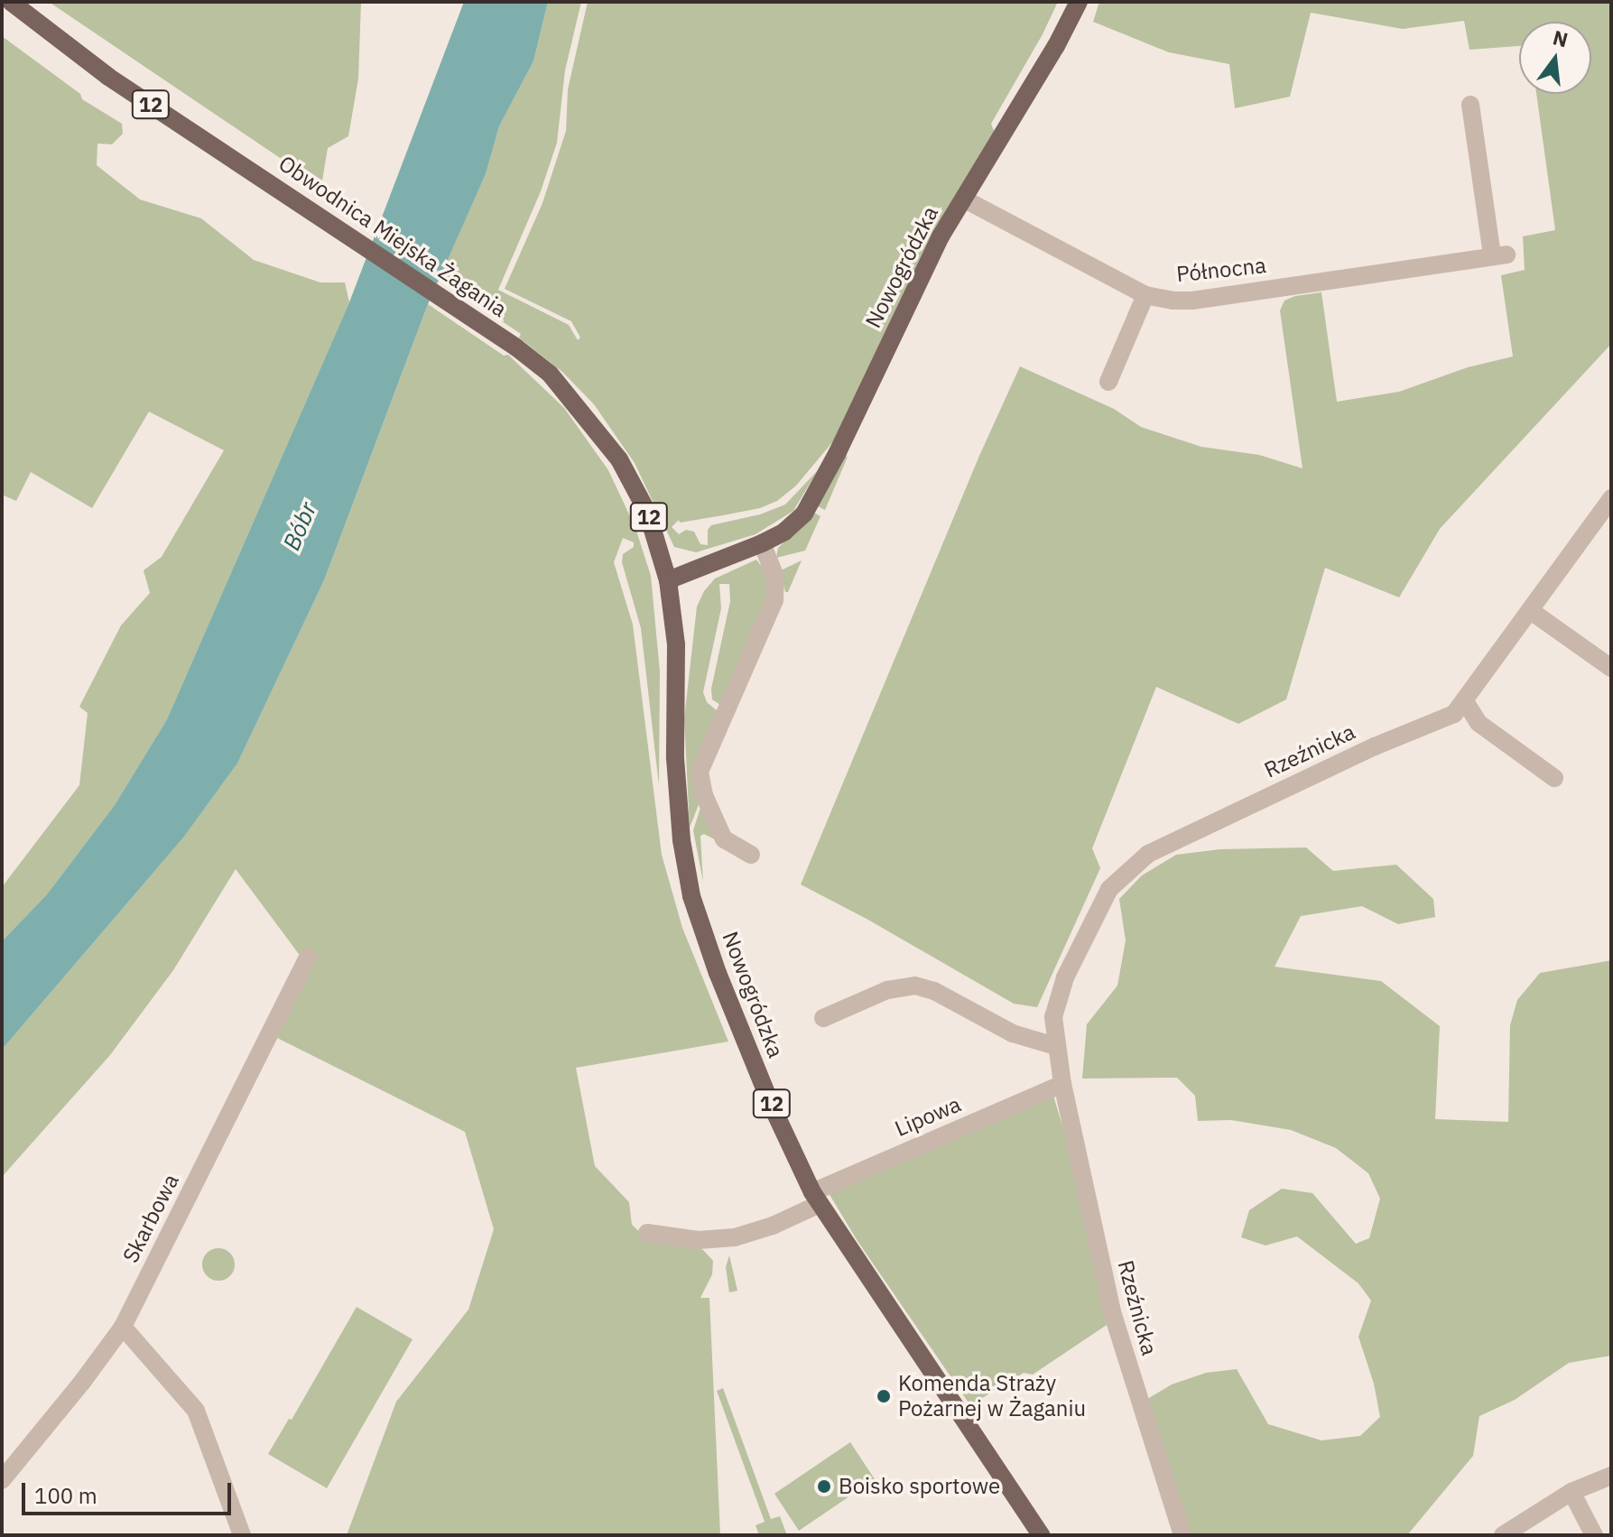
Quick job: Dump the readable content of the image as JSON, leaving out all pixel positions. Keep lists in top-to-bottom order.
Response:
{
  "streets": {
    "main road": ["12", "Obwodnica Miejska Żagania", "Nowogródzka"],
    "street": [
      "Północna",
      "Rzeźnicka",
      "Lipowa",
      "Skarbowa"
    ]
  },
  "crossings": [
    ["Obwodnica Miejska Żagania", "Nowogródzka"],
    ["Nowogródzka", "Północna"],
    ["Nowogródzka", "Lipowa"],
    ["Rzeźnicka", "Lipowa"]
  ],
  "water": ["Bóbr"],
  "places": ["Komenda Straży Pożarnej w Żaganiu", "Boisko sportowe"],
  "scale_bar": "100 m",
  "north": "top"
}
